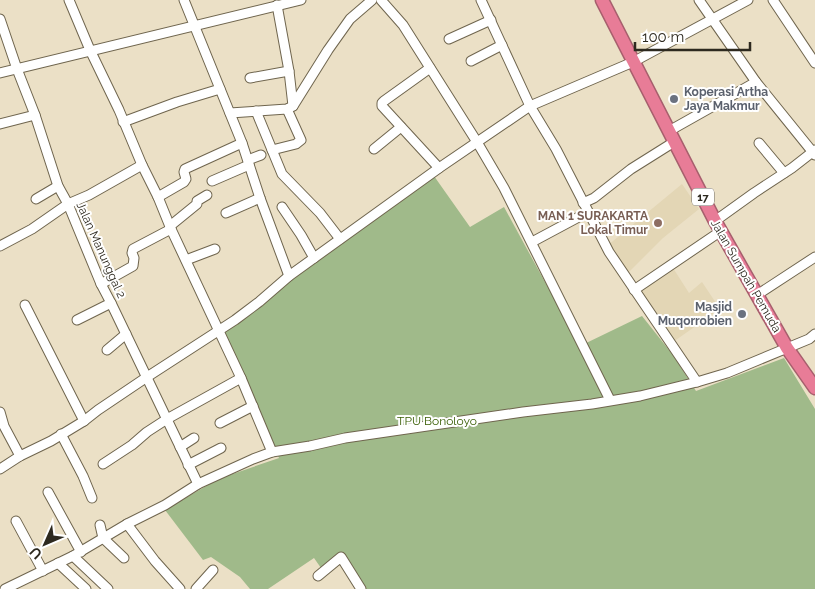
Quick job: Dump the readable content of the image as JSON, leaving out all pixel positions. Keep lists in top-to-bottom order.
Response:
{
  "streets": {
    "highway": ["17", "Jalan Sumpah Pemuda"],
    "street": ["Jalan Manunggal 2"]
  },
  "parks": ["TPU Bonoloyo"],
  "places": ["Koperasi Artha Jaya Makmur", "MAN 1 SURAKARTA Lokal Timur", "Masjid Muqorrobien"],
  "scale_bar": "100 m",
  "north": "bottom left"
}
